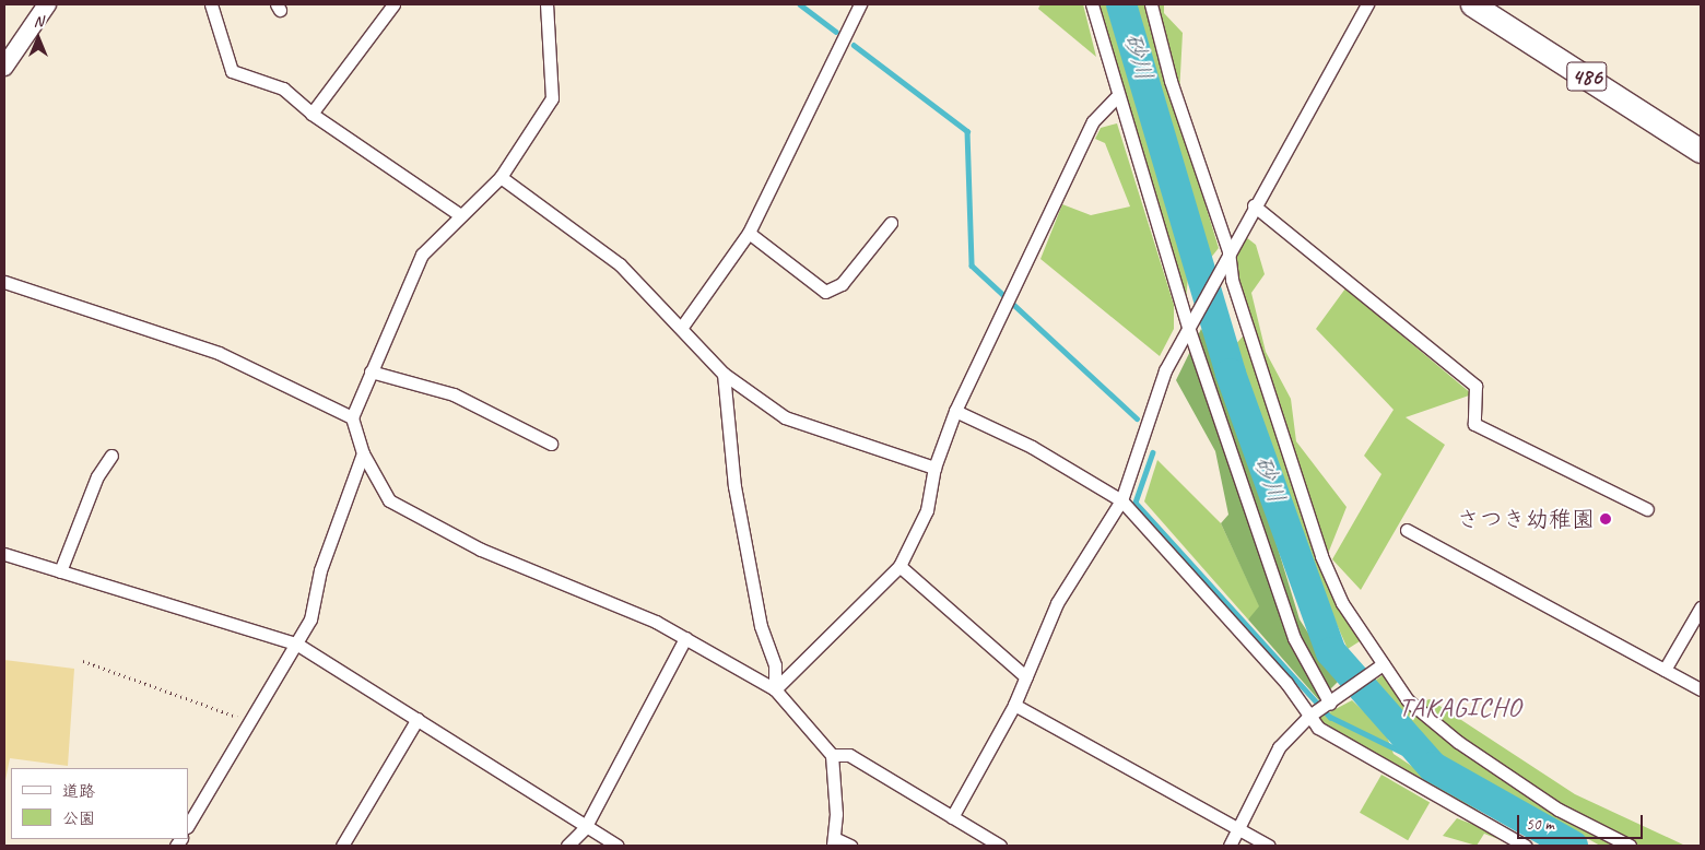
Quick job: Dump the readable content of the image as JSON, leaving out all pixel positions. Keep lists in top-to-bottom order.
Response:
{
  "streets": {
    "highway": ["486"]
  },
  "districts": ["TAKAGICHO"],
  "water": ["砂川"],
  "places": ["さつき幼稚園"],
  "legend": ["道路", "公園"],
  "scale_bar": "50 m",
  "north": "top"
}
